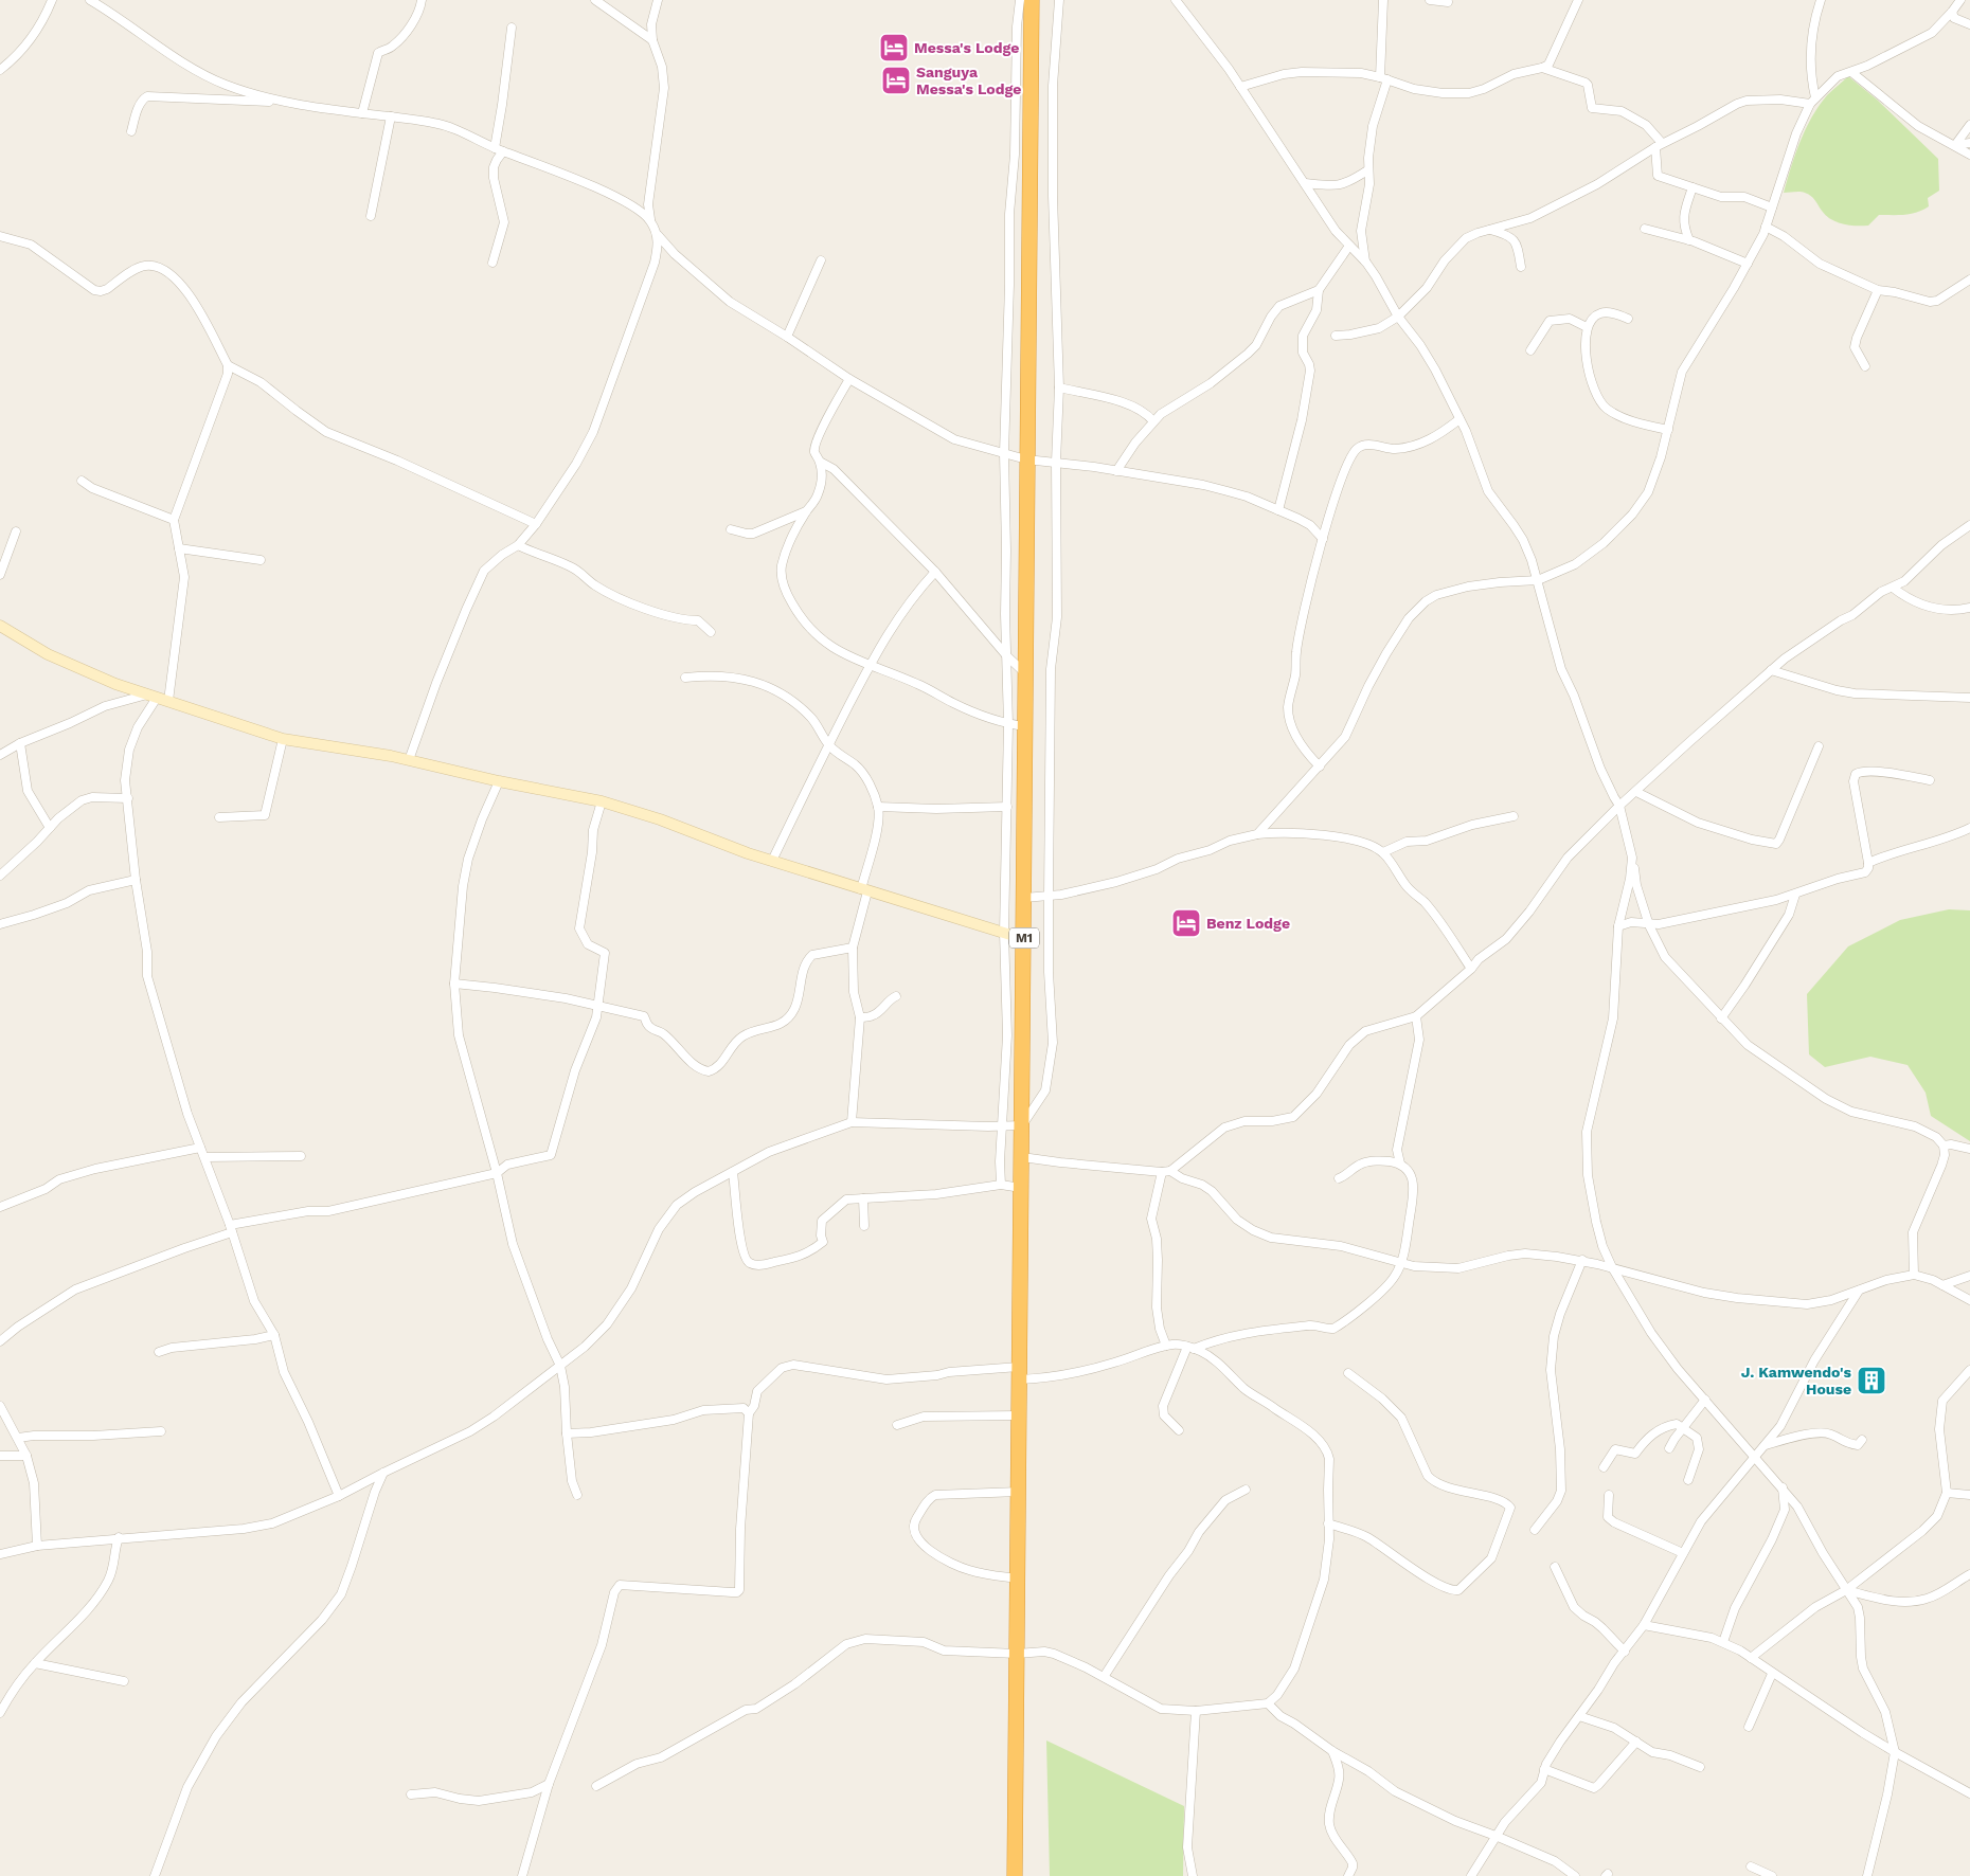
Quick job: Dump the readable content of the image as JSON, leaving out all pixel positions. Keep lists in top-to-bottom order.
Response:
{
  "streets": {
    "highway": ["M1"]
  },
  "places": {
    "hotel": ["Messa's Lodge", "Sanguya Messa's Lodge", "Benz Lodge"],
    "building": ["J. Kamwendo's House"]
  }
}
